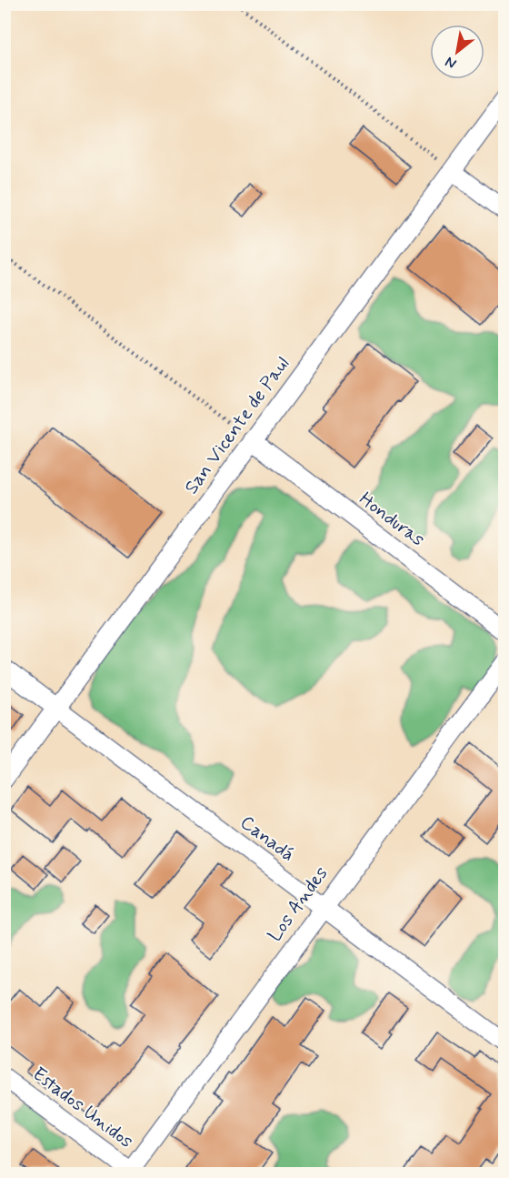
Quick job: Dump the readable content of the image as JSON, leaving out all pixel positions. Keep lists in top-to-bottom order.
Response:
{
  "streets": {
    "street": [
      "San Vicente de Paul",
      "Honduras",
      "Canadá",
      "Los Andes",
      "Estados Unidos"
    ]
  },
  "crossings": [
    ["San Vicente de Paul", "Honduras"],
    ["San Vicente de Paul", "Canadá"],
    ["Canadá", "Los Andes"],
    ["Los Andes", "Estados Unidos"]
  ],
  "north": "bottom left"
}
